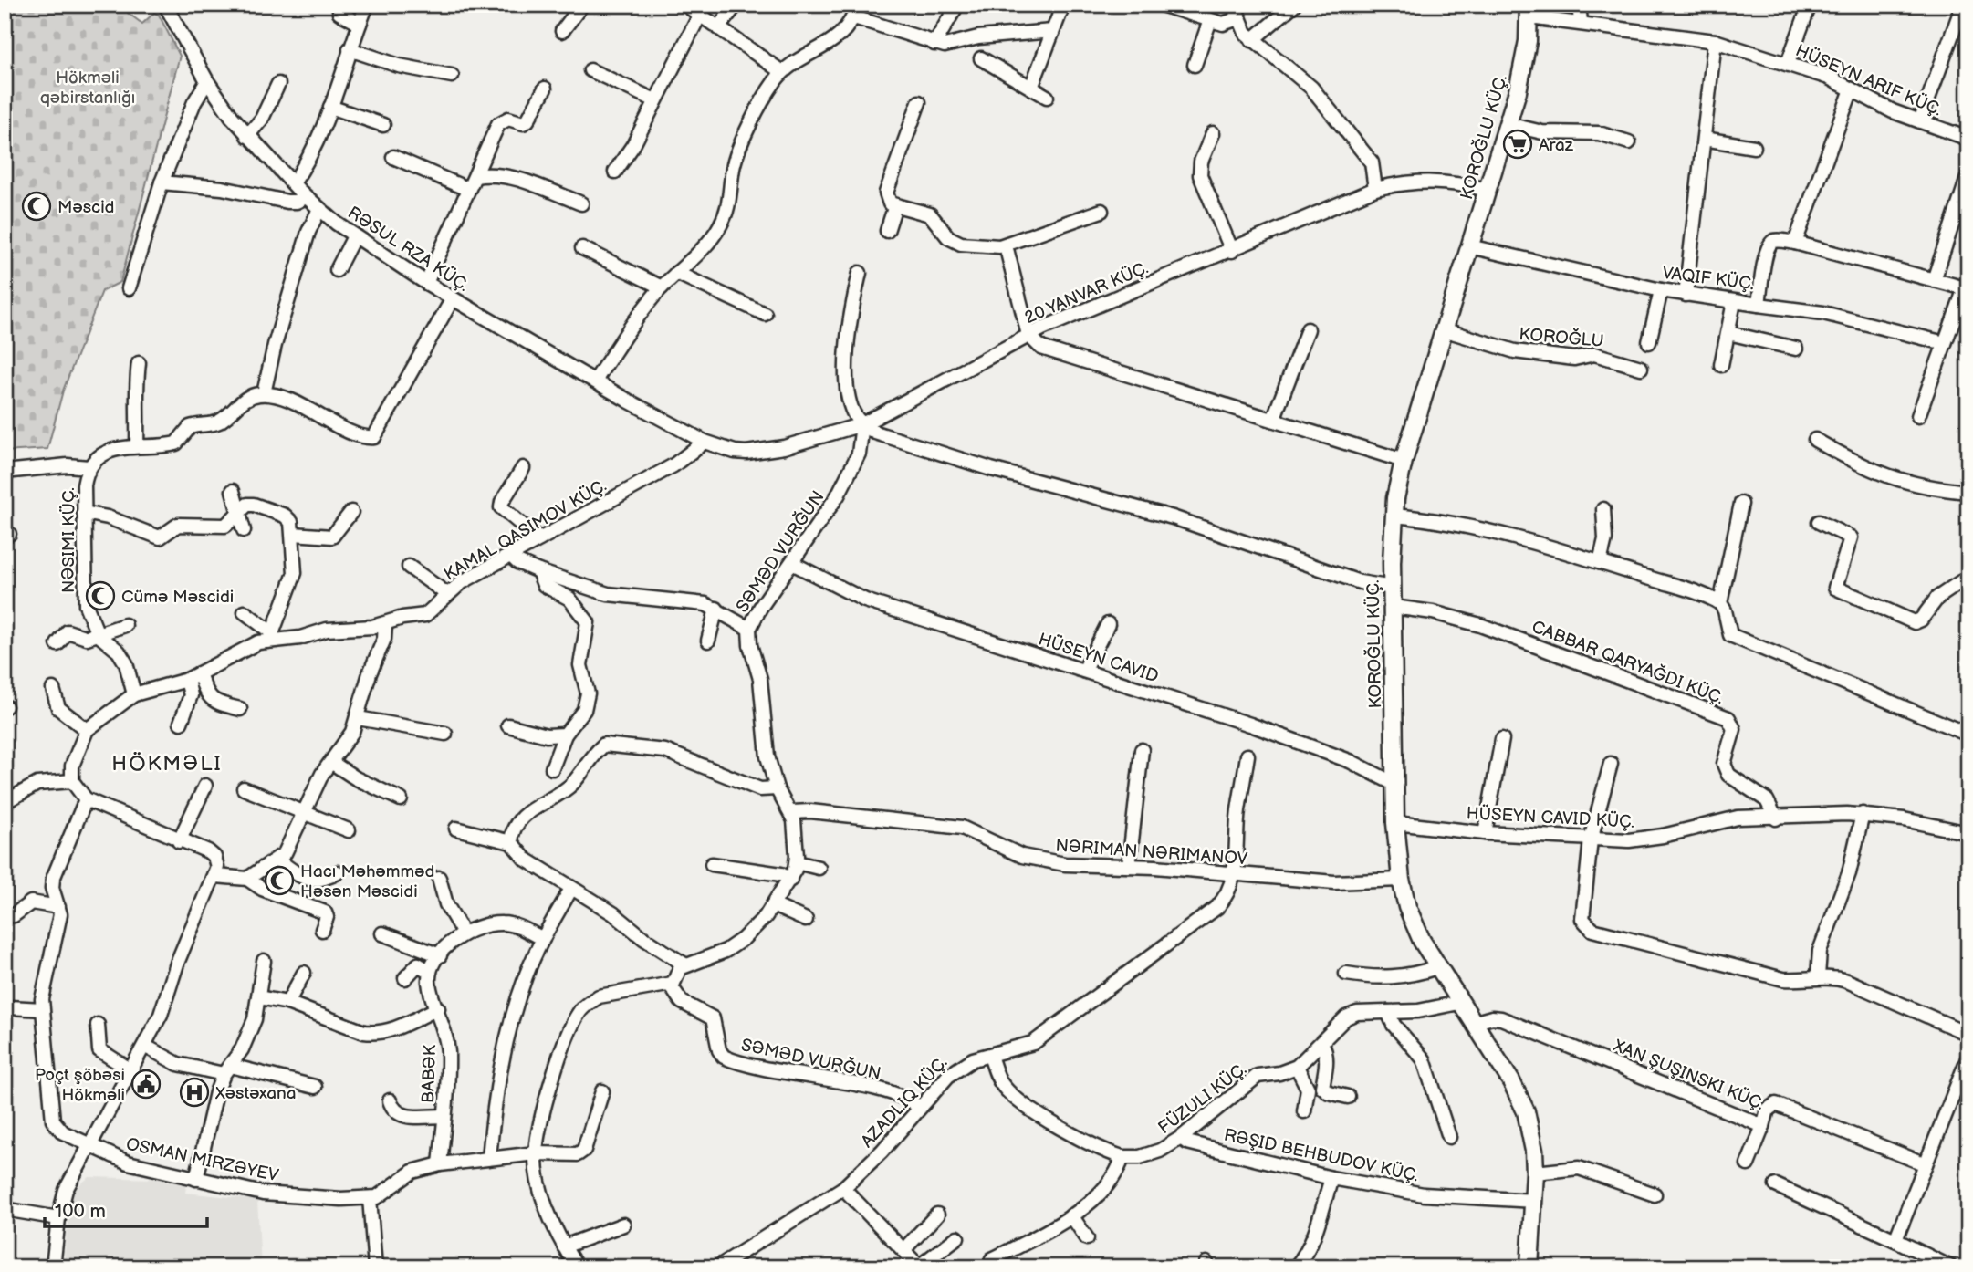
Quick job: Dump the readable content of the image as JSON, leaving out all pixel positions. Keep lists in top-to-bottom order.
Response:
{
  "streets": {
    "street": [
      "HÜSEYN ARIF KÜÇ.",
      "KOROĞLU KÜÇ.",
      "RƏSUL RZA KÜÇ.",
      "VAQIF KÜÇ.",
      "20 YANVAR KÜÇ.",
      "KOROĞLU",
      "NƏSIMI KÜÇ.",
      "SƏMƏD VURĞUN",
      "HÜSEYN CAVID",
      "HÜSEYN CAVID KÜÇ.",
      "NƏRIMAN NƏRIMANOV",
      "BABƏK",
      "XAN ŞUŞINSKI KÜÇ.",
      "FÜZULI KÜÇ.",
      "RƏŞID BEHBUDOV KÜÇ.",
      "OSMAN MIRZƏYEV"
    ]
  },
  "crossings": [
    ["HÜSEYN ARIF KÜÇ.", "KOROĞLU KÜÇ."],
    ["KOROĞLU KÜÇ.", "VAQIF KÜÇ."],
    ["KOROĞLU KÜÇ.", "20 YANVAR KÜÇ."],
    ["KOROĞLU KÜÇ.", "KOROĞLU"],
    ["KOROĞLU KÜÇ.", "HÜSEYN CAVID"],
    ["KOROĞLU KÜÇ.", "HÜSEYN CAVID KÜÇ."],
    ["KOROĞLU KÜÇ.", "NƏRIMAN NƏRIMANOV"],
    ["KOROĞLU KÜÇ.", "XAN ŞUŞINSKI KÜÇ."],
    ["KOROĞLU KÜÇ.", "FÜZULI KÜÇ."],
    ["KOROĞLU KÜÇ.", "RƏŞID BEHBUDOV KÜÇ."],
    ["RƏSUL RZA KÜÇ.", "20 YANVAR KÜÇ."],
    ["20 YANVAR KÜÇ.", "SƏMƏD VURĞUN"],
    ["SƏMƏD VURĞUN", "HÜSEYN CAVID"],
    ["SƏMƏD VURĞUN", "NƏRIMAN NƏRIMANOV"],
    ["BABƏK", "OSMAN MIRZƏYEV"],
    ["FÜZULI KÜÇ.", "RƏŞID BEHBUDOV KÜÇ."]
  ],
  "districts": ["HÖKMƏLI"],
  "parks": ["Hökməli qəbirstanlığı"],
  "places": {
    "supermarket": ["Araz"],
    "mosque": ["Məscid", "Cümə Məscidi", "Hacı Məhəmməd Həsən Məscidi"],
    "public building": ["Poçt şöbəsi Hökməli"],
    "hospital": ["Xəstəxana"]
  },
  "scale_bar": "100 m"
}
